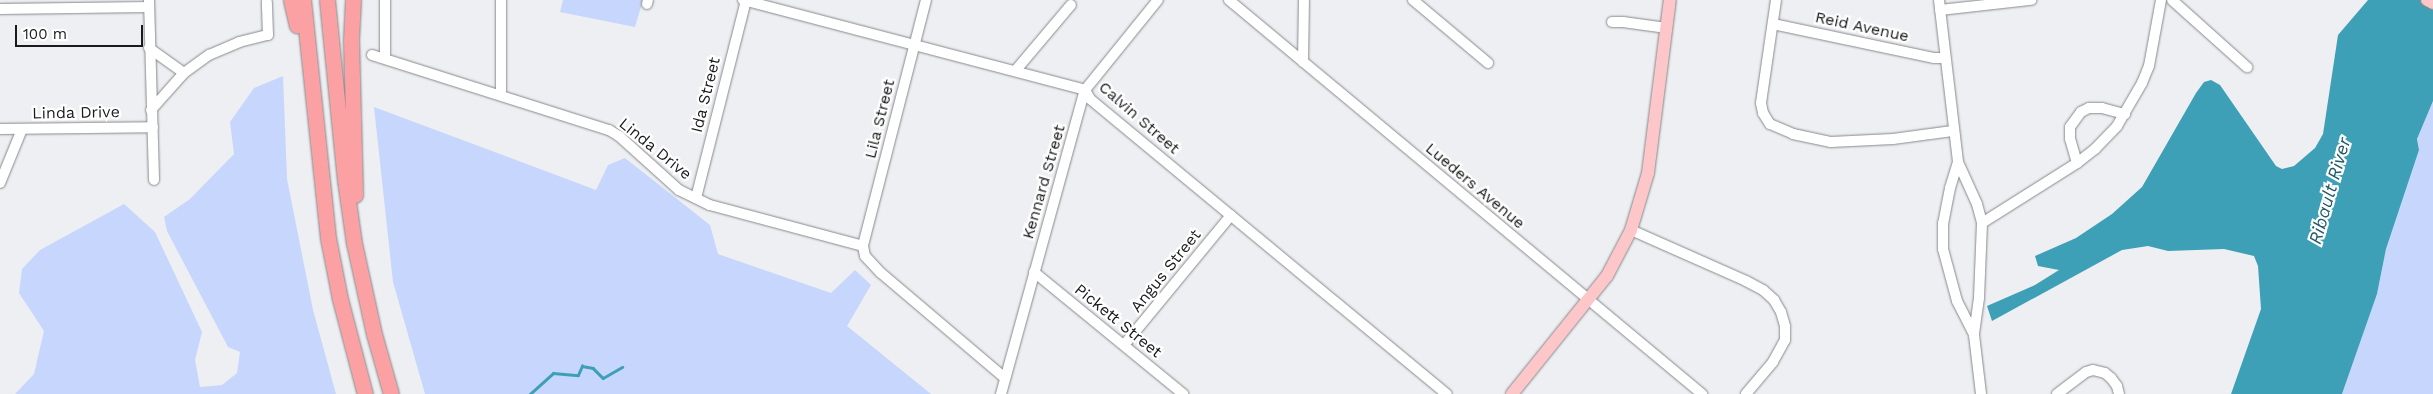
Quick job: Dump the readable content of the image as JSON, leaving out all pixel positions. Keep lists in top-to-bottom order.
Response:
{
  "streets": {
    "street": [
      "Reid Avenue",
      "Ida Street",
      "Linda Drive",
      "Calvin Street",
      "Lila Street",
      "Kennard Street",
      "Lueders Avenue",
      "Angus Street",
      "Pickett Street"
    ]
  },
  "crossings": [
    ["Ida Street", "Linda Drive"],
    ["Ida Street", "Calvin Street"],
    ["Linda Drive", "Lila Street"],
    ["Calvin Street", "Lila Street"],
    ["Calvin Street", "Kennard Street"],
    ["Calvin Street", "Angus Street"],
    ["Kennard Street", "Pickett Street"],
    ["Angus Street", "Pickett Street"]
  ],
  "water": ["Ribault River"],
  "scale_bar": "100 m"
}
